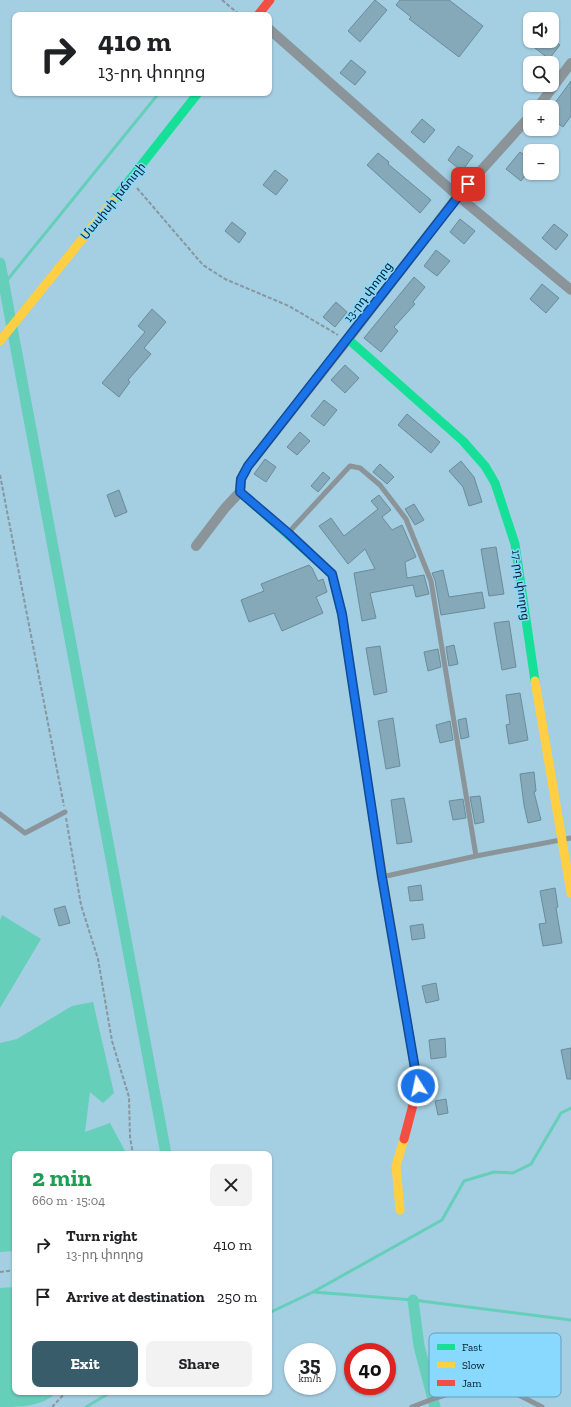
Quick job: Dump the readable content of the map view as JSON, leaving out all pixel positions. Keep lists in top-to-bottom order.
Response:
{
  "streets": {
    "street": ["Մասիսի խճուղի", "13-րդ փողոց", "17-րդ փողոց"]
  },
  "crossings": [
    ["13-րդ փողոց", "17-րդ փողոց"]
  ],
  "legend": ["Fast", "Slow", "Jam"],
  "page": {
    "map_buttons": ["+", "−"],
    "turn": ["410 m", "13-րդ փողոց"],
    "heading": ["2 min", "660 m · 15:04"],
    "list": [
      {
        "name": "Turn right",
        "note": "13-րդ փողոց",
        "value": "410 m"
      },
      {
        "name": "Arrive at destination",
        "value": "250 m"
      }
    ],
    "buttons": ["Exit", "Share"],
    "speed": "35 km/h",
    "limit": "40"
  }
}
